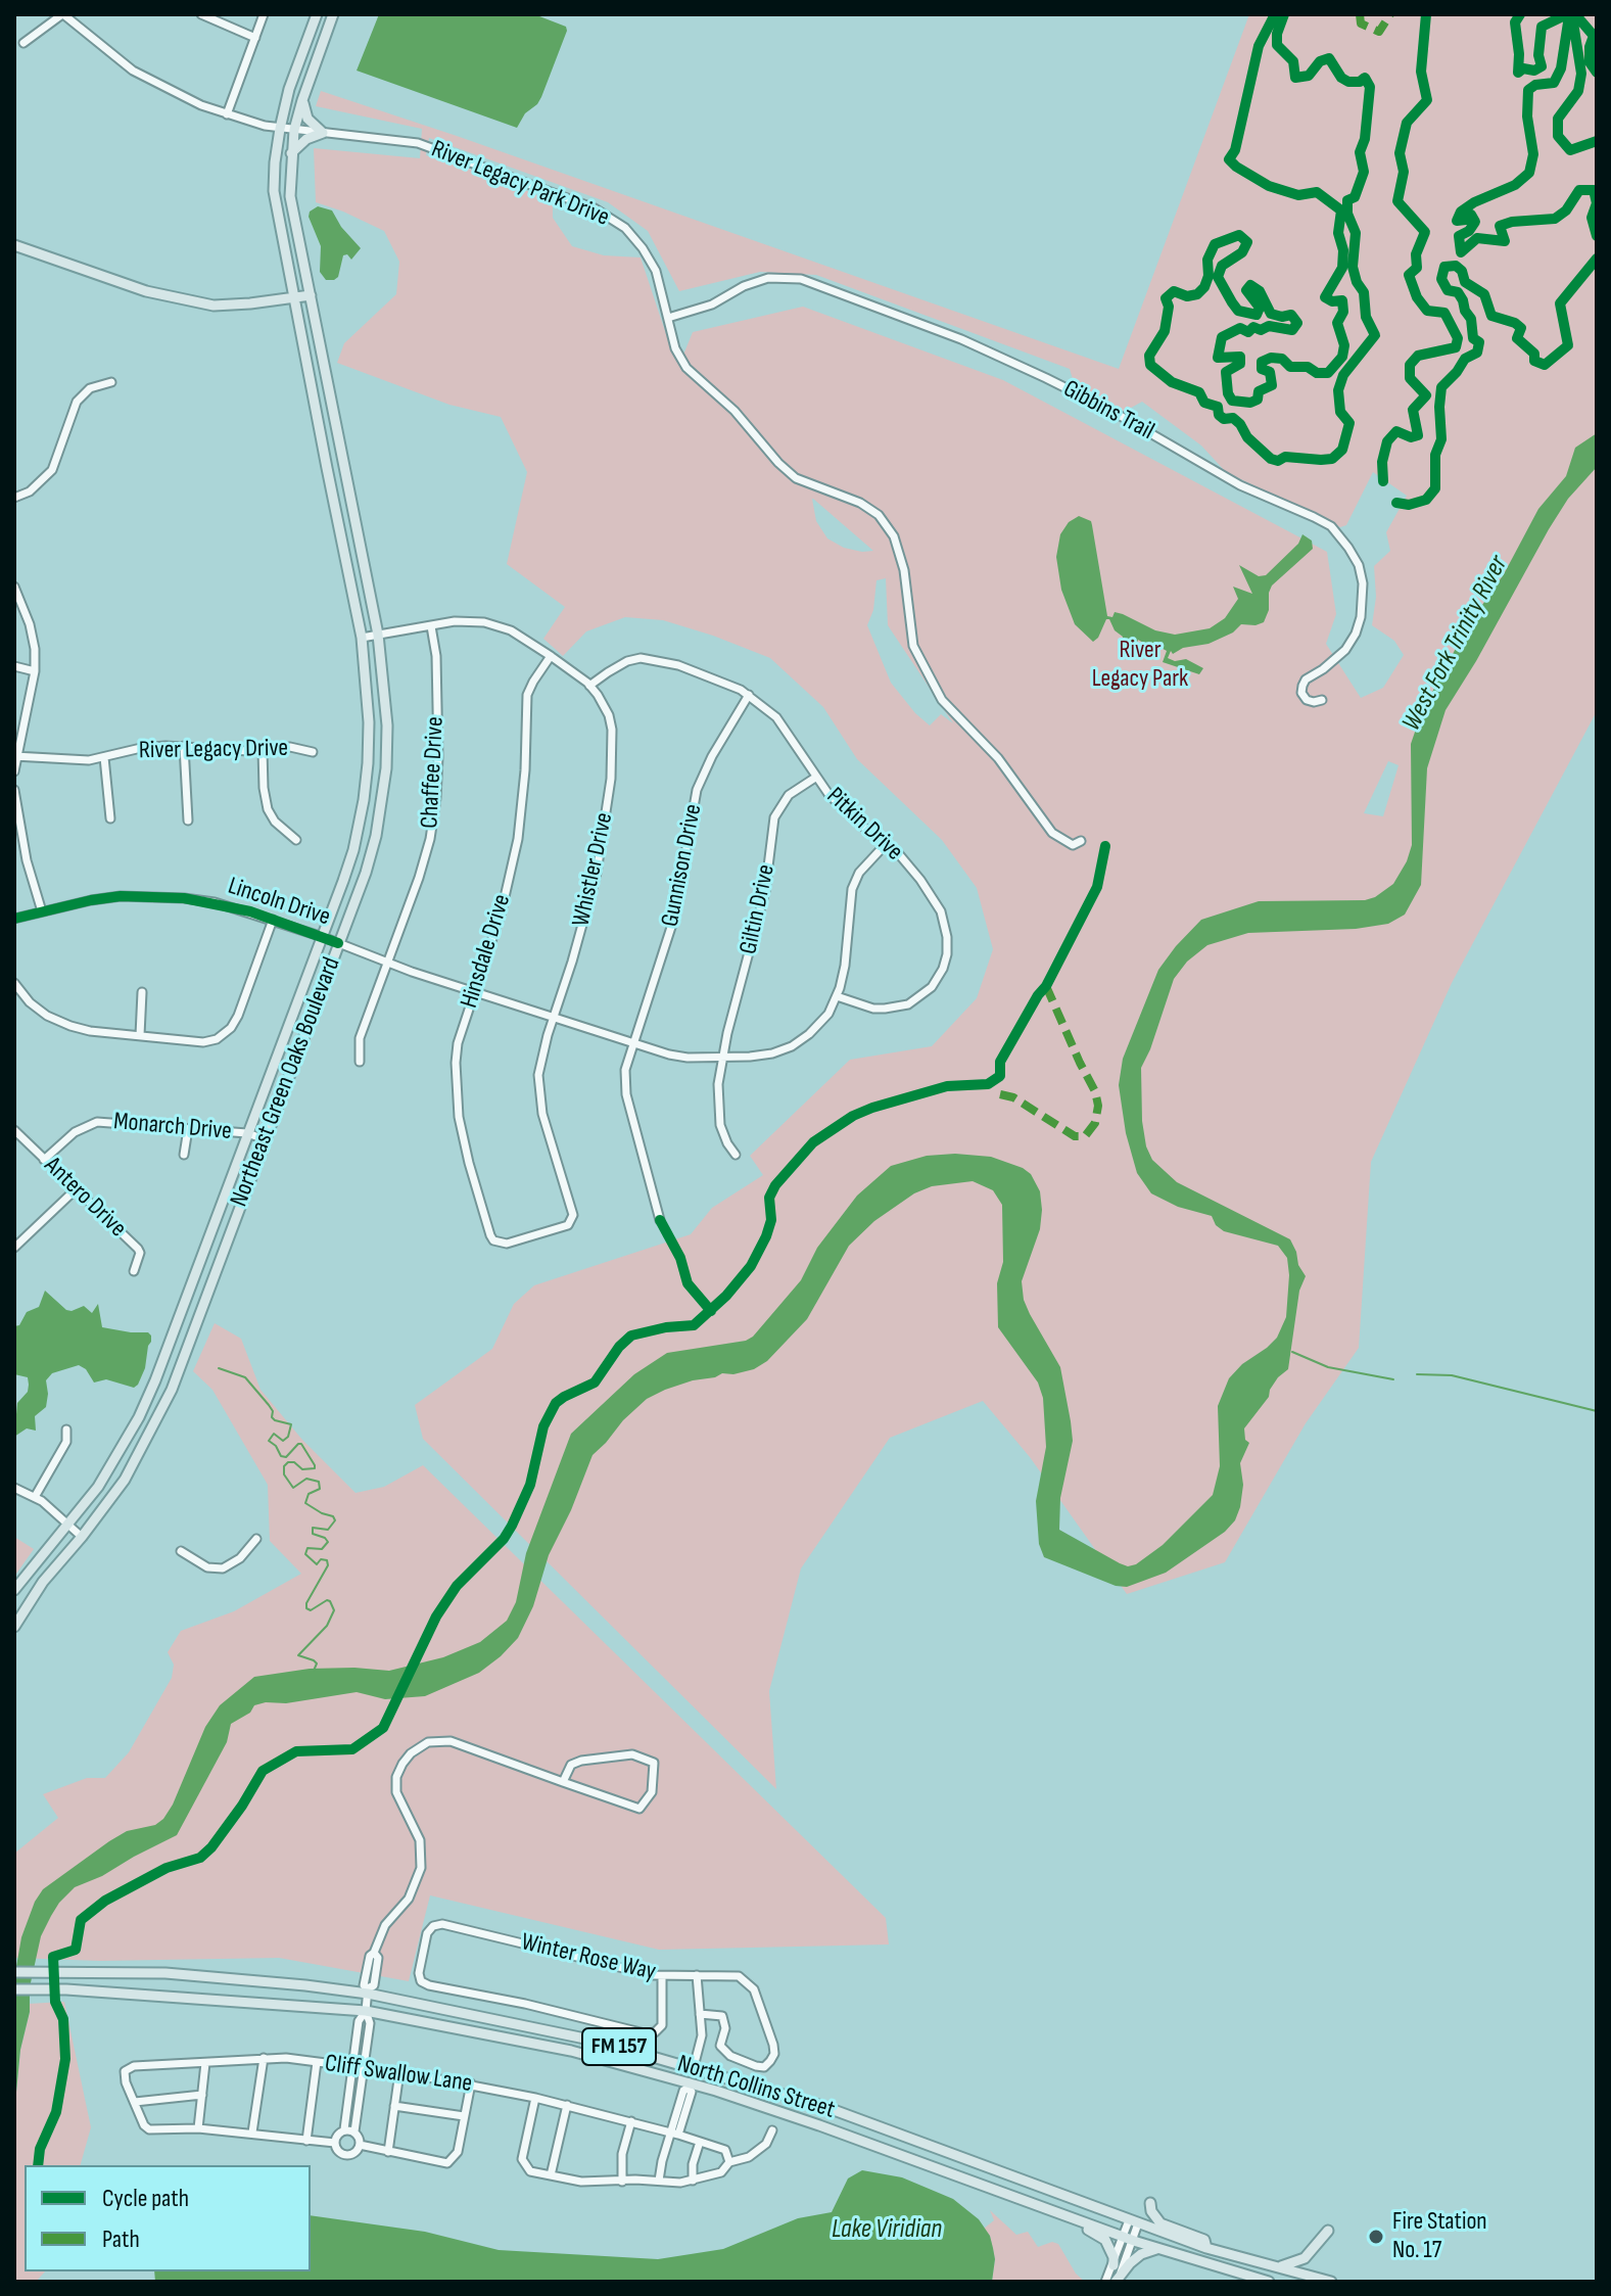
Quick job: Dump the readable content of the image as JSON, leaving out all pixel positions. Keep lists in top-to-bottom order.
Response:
{
  "streets": {
    "main road": ["Northeast Green Oaks Boulevard", "FM 157", "North Collins Street"],
    "street": [
      "River Legacy Park Drive",
      "Gibbins Trail",
      "River Legacy Drive",
      "Chaffee Drive",
      "Pitkin Drive",
      "Gunnison Drive",
      "Whistler Drive",
      "Lincoln Drive",
      "Giltin Drive",
      "Hinsdale Drive",
      "Monarch Drive",
      "Antero Drive",
      "Winter Rose Way",
      "Cliff Swallow Lane"
    ]
  },
  "crossings": [
    ["River Legacy Park Drive", "Gibbins Trail"],
    ["River Legacy Park Drive", "Northeast Green Oaks Boulevard"],
    ["Chaffee Drive", "Whistler Drive"],
    ["Chaffee Drive", "Lincoln Drive"],
    ["Pitkin Drive", "Gunnison Drive"],
    ["Pitkin Drive", "Whistler Drive"],
    ["Pitkin Drive", "Lincoln Drive"],
    ["Pitkin Drive", "Giltin Drive"],
    ["Gunnison Drive", "Lincoln Drive"],
    ["Whistler Drive", "Lincoln Drive"],
    ["Whistler Drive", "Hinsdale Drive"],
    ["Whistler Drive", "Northeast Green Oaks Boulevard"],
    ["Lincoln Drive", "Giltin Drive"],
    ["Lincoln Drive", "Hinsdale Drive"],
    ["Lincoln Drive", "Northeast Green Oaks Boulevard"],
    ["Northeast Green Oaks Boulevard", "Monarch Drive"],
    ["Monarch Drive", "Antero Drive"]
  ],
  "water": ["West Fork Trinity River", "Lake Viridian"],
  "parks": ["River Legacy Park"],
  "places": ["Fire Station No. 17"],
  "legend": ["Cycle path", "Path"]
}
